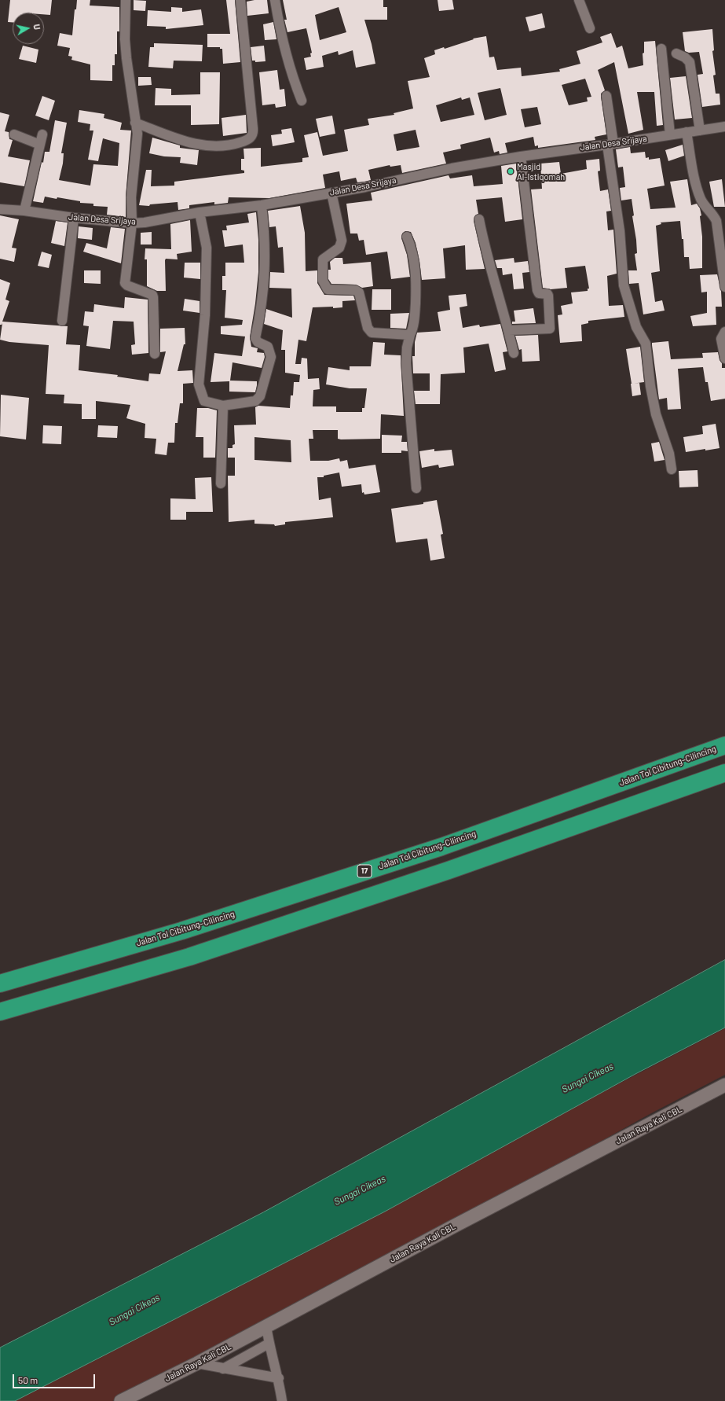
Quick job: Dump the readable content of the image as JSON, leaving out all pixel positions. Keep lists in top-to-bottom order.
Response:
{
  "streets": {
    "highway": ["Jalan Tol Cibitung–Cilincing", "17"],
    "street": ["Jalan Desa Srijaya", "Jalan Raya Kali CBL"]
  },
  "water": ["Sungai Cikeas"],
  "places": ["Masjid Al-Istiqomah"],
  "scale_bar": "50 m",
  "north": "right"
}
